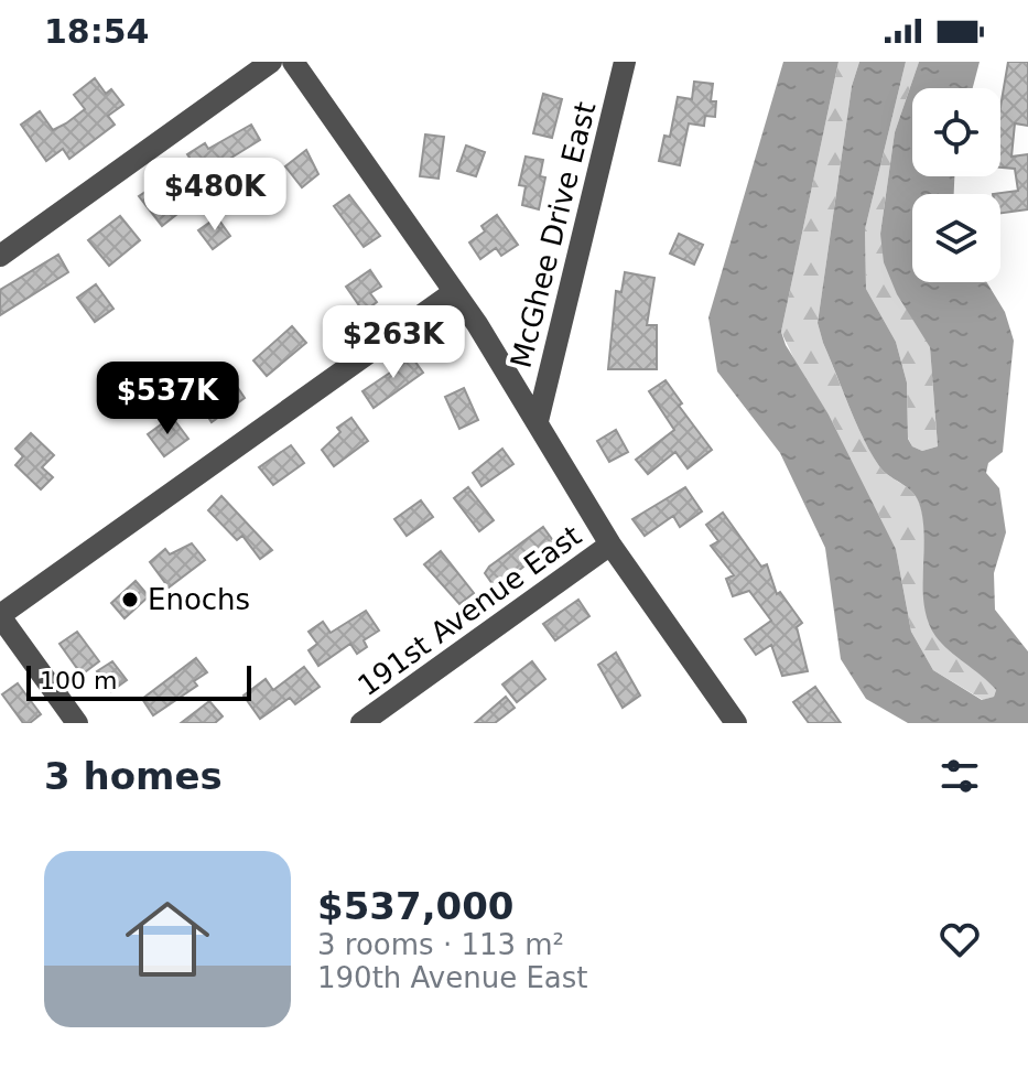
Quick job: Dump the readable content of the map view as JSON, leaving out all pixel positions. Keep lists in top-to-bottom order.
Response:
{
  "streets": {
    "street": ["McGhee Drive East", "191st Avenue East"]
  },
  "places": ["Enochs"],
  "scale_bar": "100 m",
  "page": {
    "status": "18:54",
    "price": ["$480K", "$263K", "$537K"],
    "scale": "100 m",
    "heading": "3 homes",
    "list": [
      {
        "name": "$537,000",
        "note": "3 rooms · 113 m² · 190th Avenue East"
      }
    ]
  }
}
